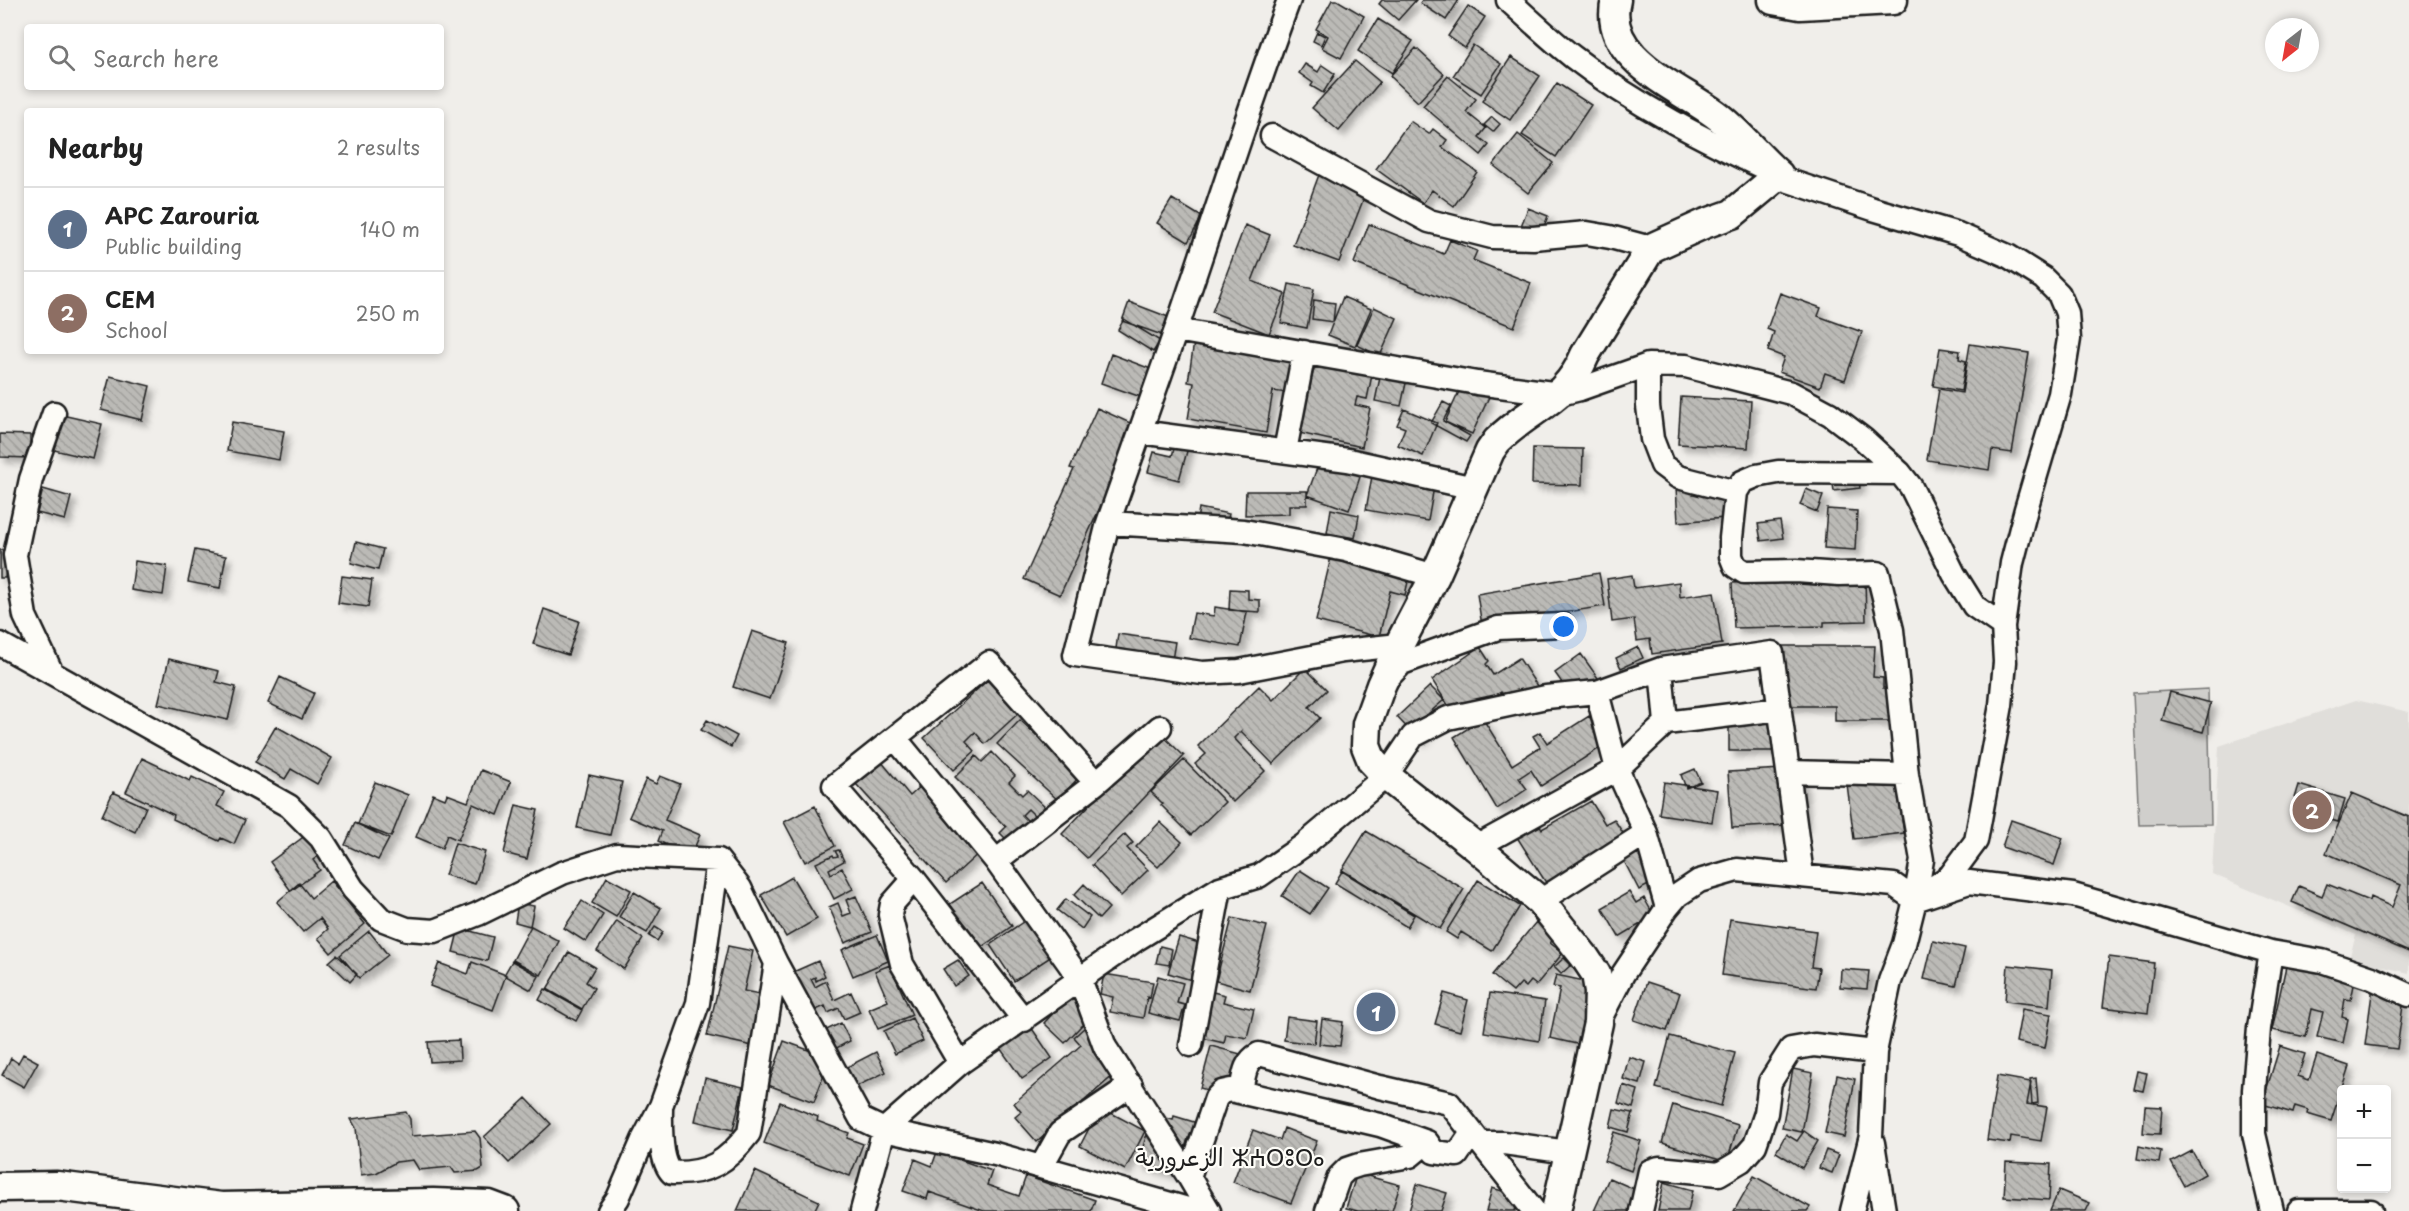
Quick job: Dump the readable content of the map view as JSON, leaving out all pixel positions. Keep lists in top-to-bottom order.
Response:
{
  "districts": ["الزعرورية ⵣⵄⵔⵓⵔⴰ"],
  "north": "bottom left",
  "page": {
    "search": "Search here",
    "heading": ["Nearby", "2 results"],
    "list": [
      {
        "mark": "1",
        "name": "APC Zarouria",
        "note": "Public building",
        "value": "140 m"
      },
      {
        "mark": "2",
        "name": "CEM",
        "note": "School",
        "value": "250 m"
      }
    ],
    "pins": ["2", "1"],
    "map_buttons": ["+", "−"]
  }
}
